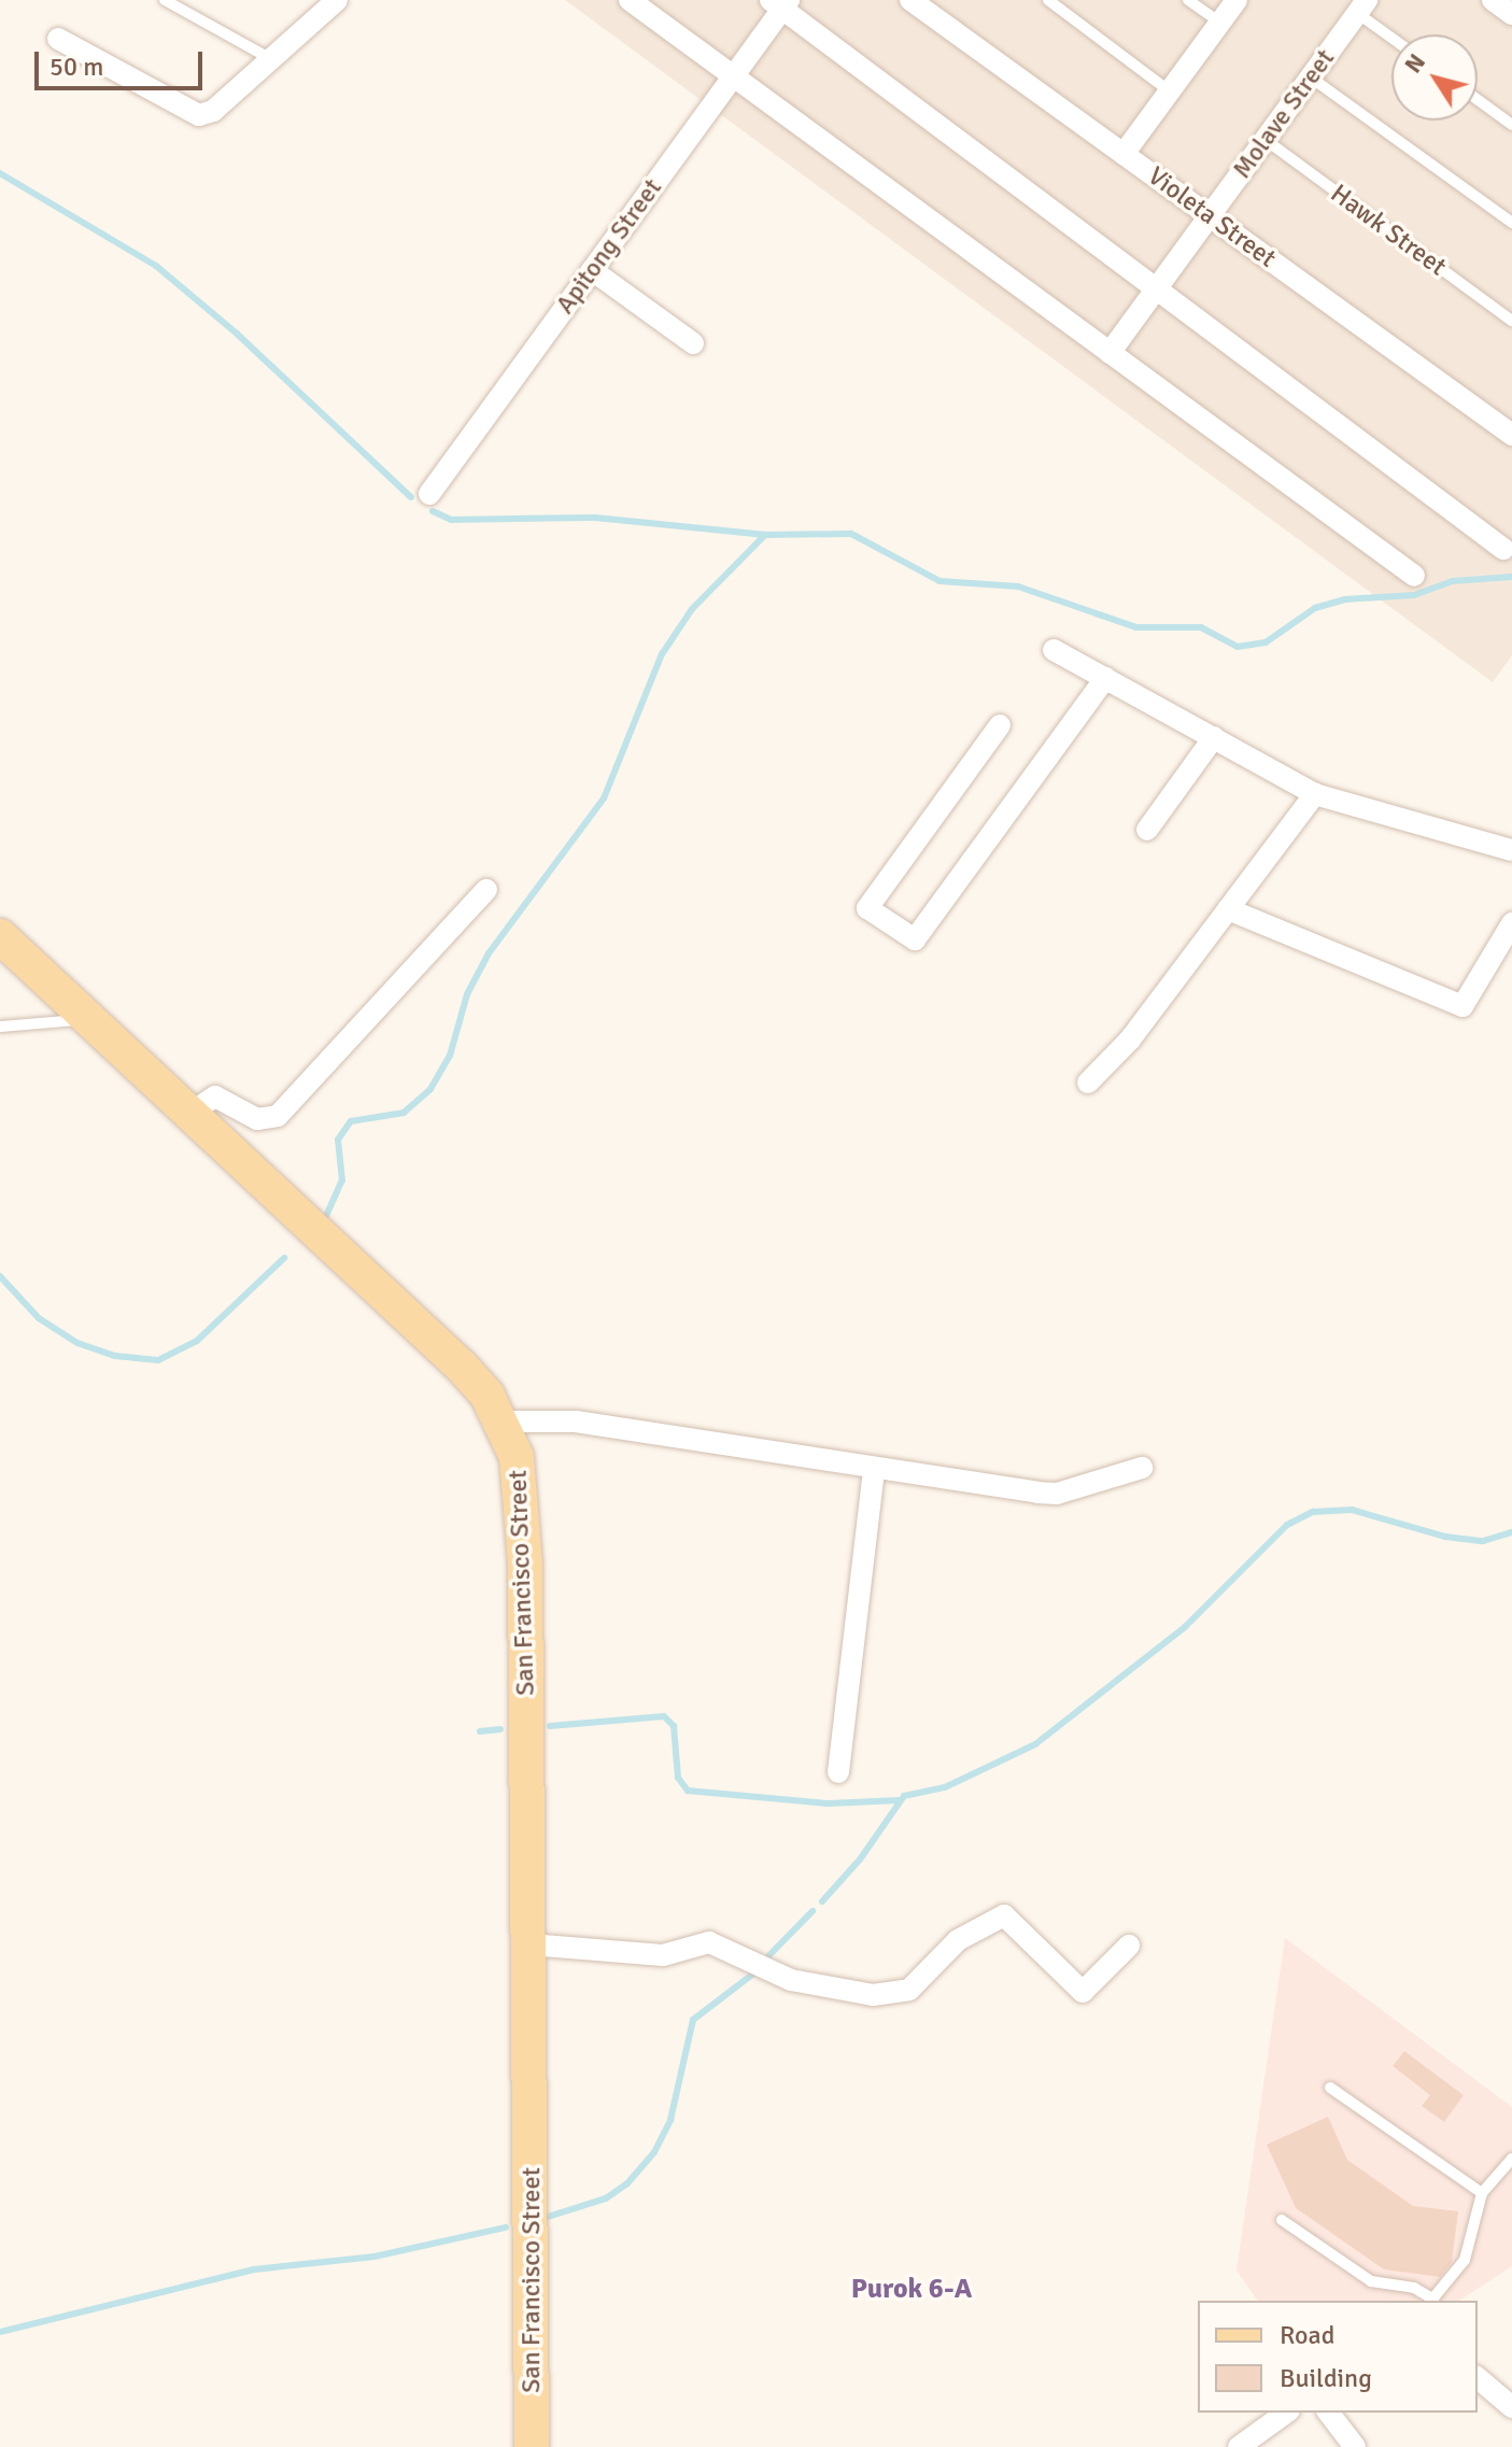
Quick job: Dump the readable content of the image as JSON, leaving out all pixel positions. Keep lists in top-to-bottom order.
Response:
{
  "streets": {
    "main road": ["San Francisco Street"],
    "street": ["Molave Street", "Violeta Street", "Apitong Street"],
    "lane": ["Hawk Street"]
  },
  "crossings": [
    ["Molave Street", "Violeta Street"],
    ["Molave Street", "Hawk Street"]
  ],
  "districts": ["Purok 6-A"],
  "legend": ["Road", "Building"],
  "scale_bar": "50 m",
  "north": "top left"
}
